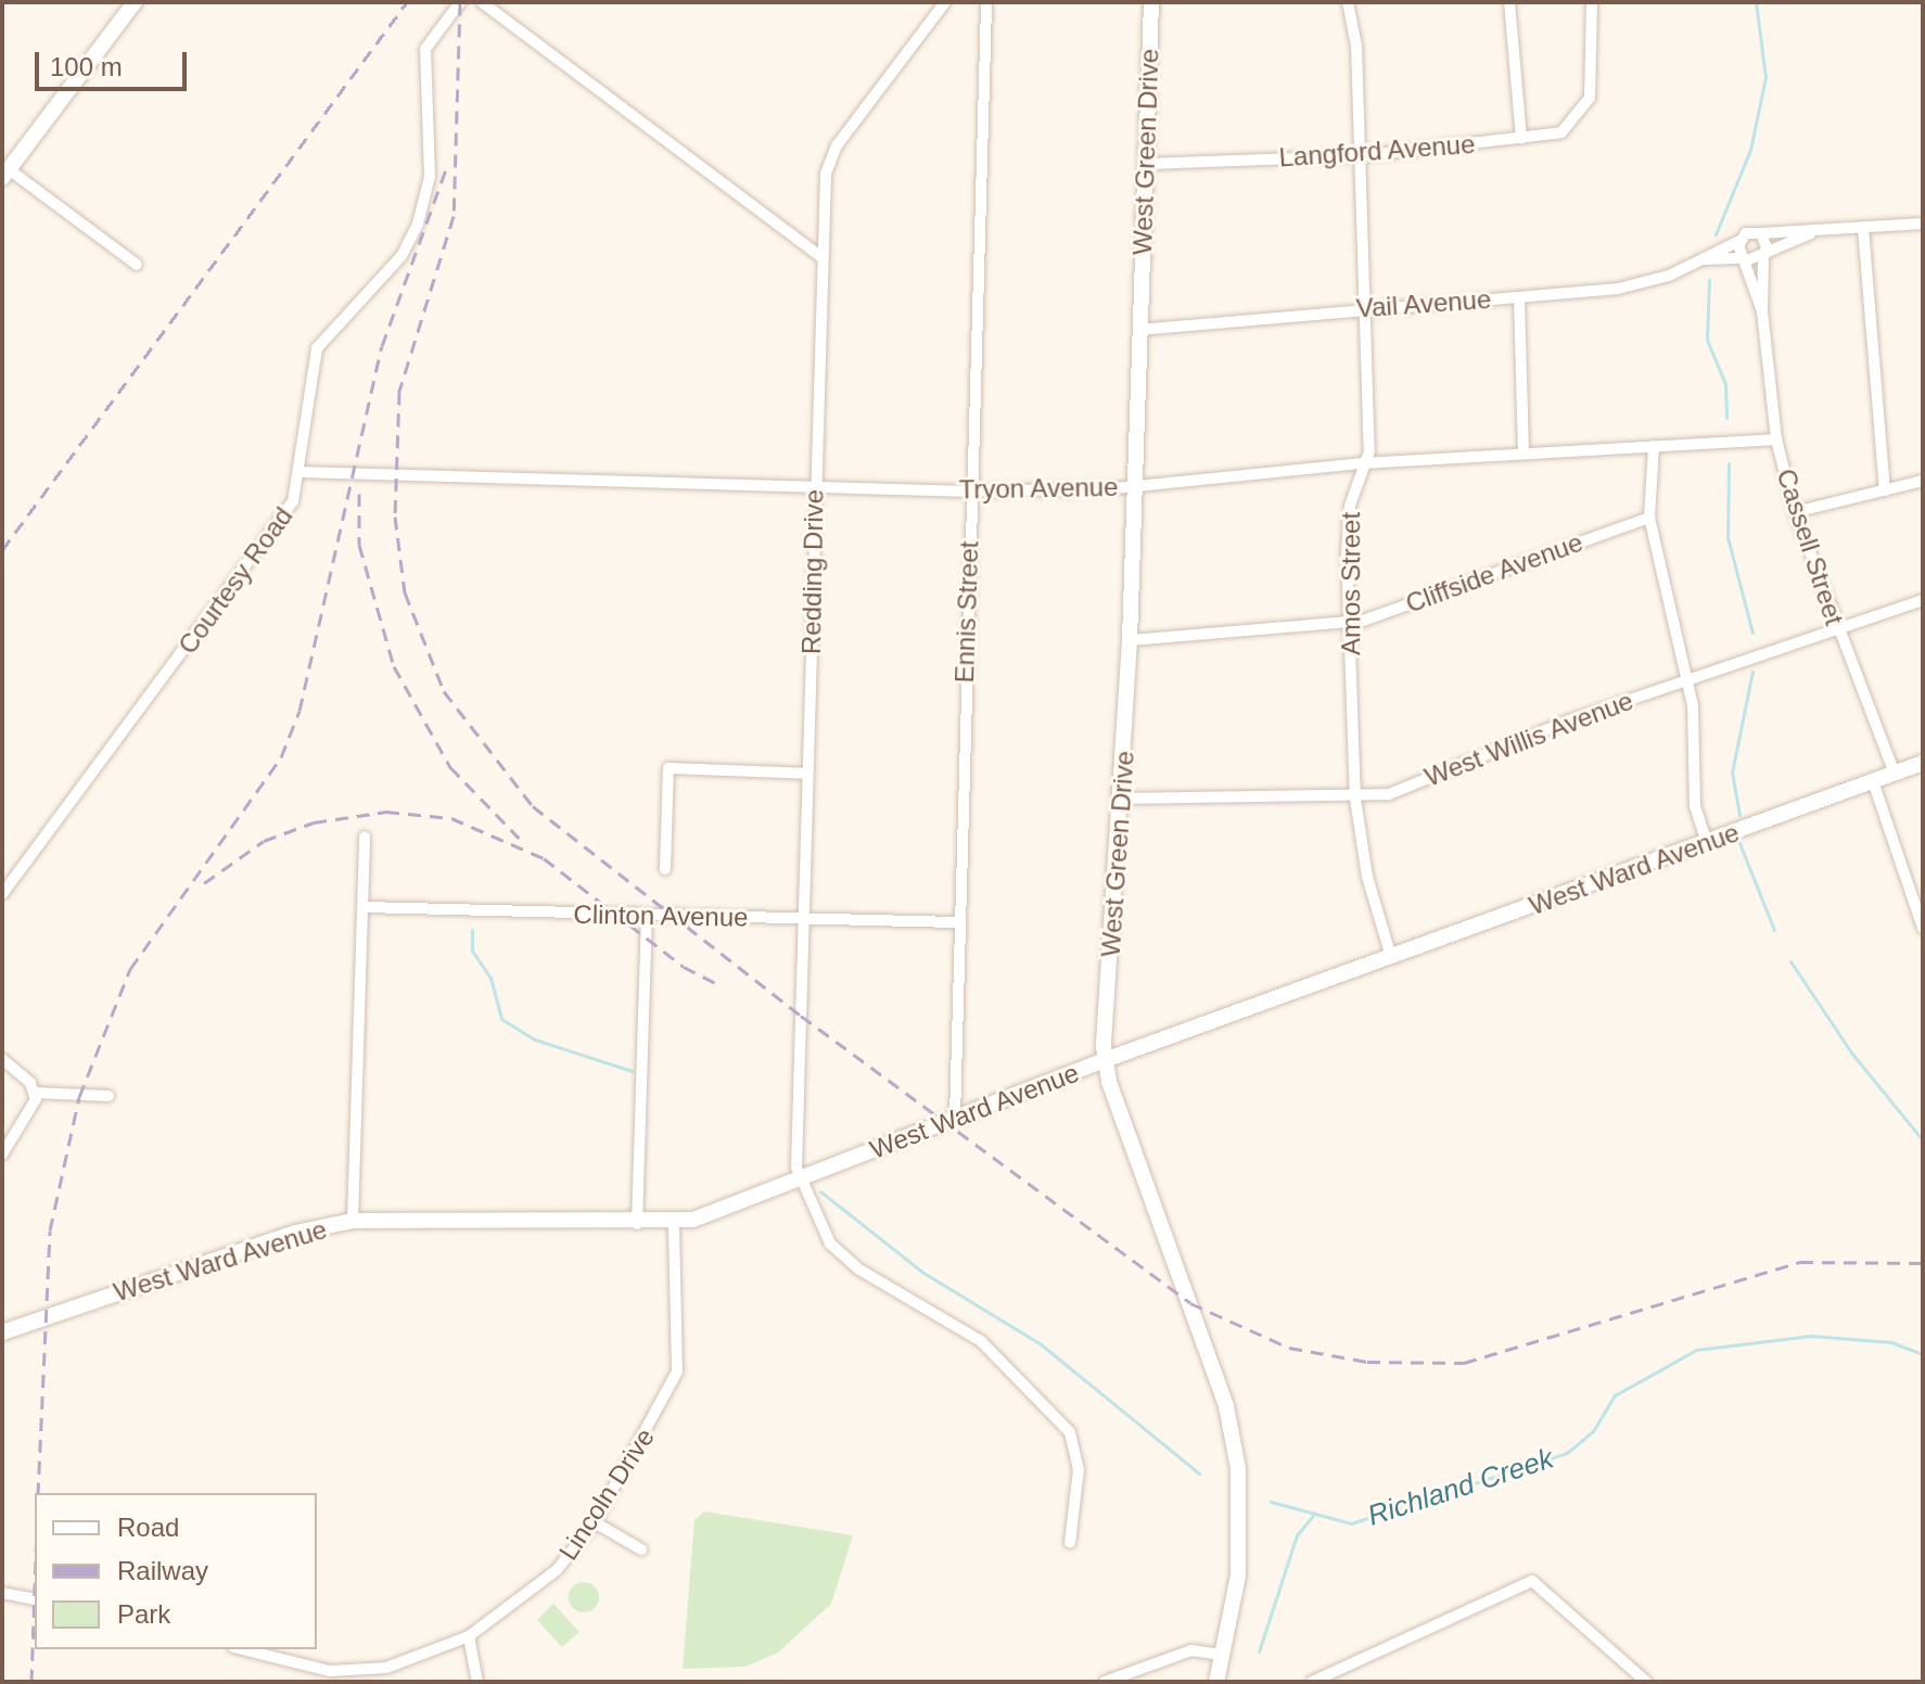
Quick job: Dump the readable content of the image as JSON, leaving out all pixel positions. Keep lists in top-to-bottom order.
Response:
{
  "streets": {
    "street": [
      "Langford Avenue",
      "West Green Drive",
      "Vail Avenue",
      "Tryon Avenue",
      "Cassell Street",
      "Redding Drive",
      "Cliffside Avenue",
      "Courtesy Road",
      "Amos Street",
      "Ennis Street",
      "West Willis Avenue",
      "West Ward Avenue",
      "Clinton Avenue",
      "Lincoln Drive"
    ]
  },
  "crossings": [
    ["Langford Avenue", "West Green Drive"],
    ["Langford Avenue", "Amos Street"],
    ["West Green Drive", "Vail Avenue"],
    ["West Green Drive", "Tryon Avenue"],
    ["West Green Drive", "Cliffside Avenue"],
    ["West Green Drive", "West Willis Avenue"],
    ["West Green Drive", "West Ward Avenue"],
    ["Vail Avenue", "Cassell Street"],
    ["Vail Avenue", "Amos Street"],
    ["Tryon Avenue", "Cassell Street"],
    ["Tryon Avenue", "Redding Drive"],
    ["Tryon Avenue", "Courtesy Road"],
    ["Tryon Avenue", "Amos Street"],
    ["Tryon Avenue", "Ennis Street"],
    ["Cassell Street", "West Willis Avenue"],
    ["Cassell Street", "West Ward Avenue"],
    ["Redding Drive", "West Ward Avenue"],
    ["Redding Drive", "Clinton Avenue"],
    ["Cliffside Avenue", "Amos Street"],
    ["Amos Street", "West Willis Avenue"],
    ["Amos Street", "West Ward Avenue"],
    ["Ennis Street", "West Ward Avenue"],
    ["Ennis Street", "Clinton Avenue"],
    ["West Ward Avenue", "Lincoln Drive"]
  ],
  "water": ["Richland Creek"],
  "legend": ["Road", "Railway", "Park"],
  "scale_bar": "100 m"
}
